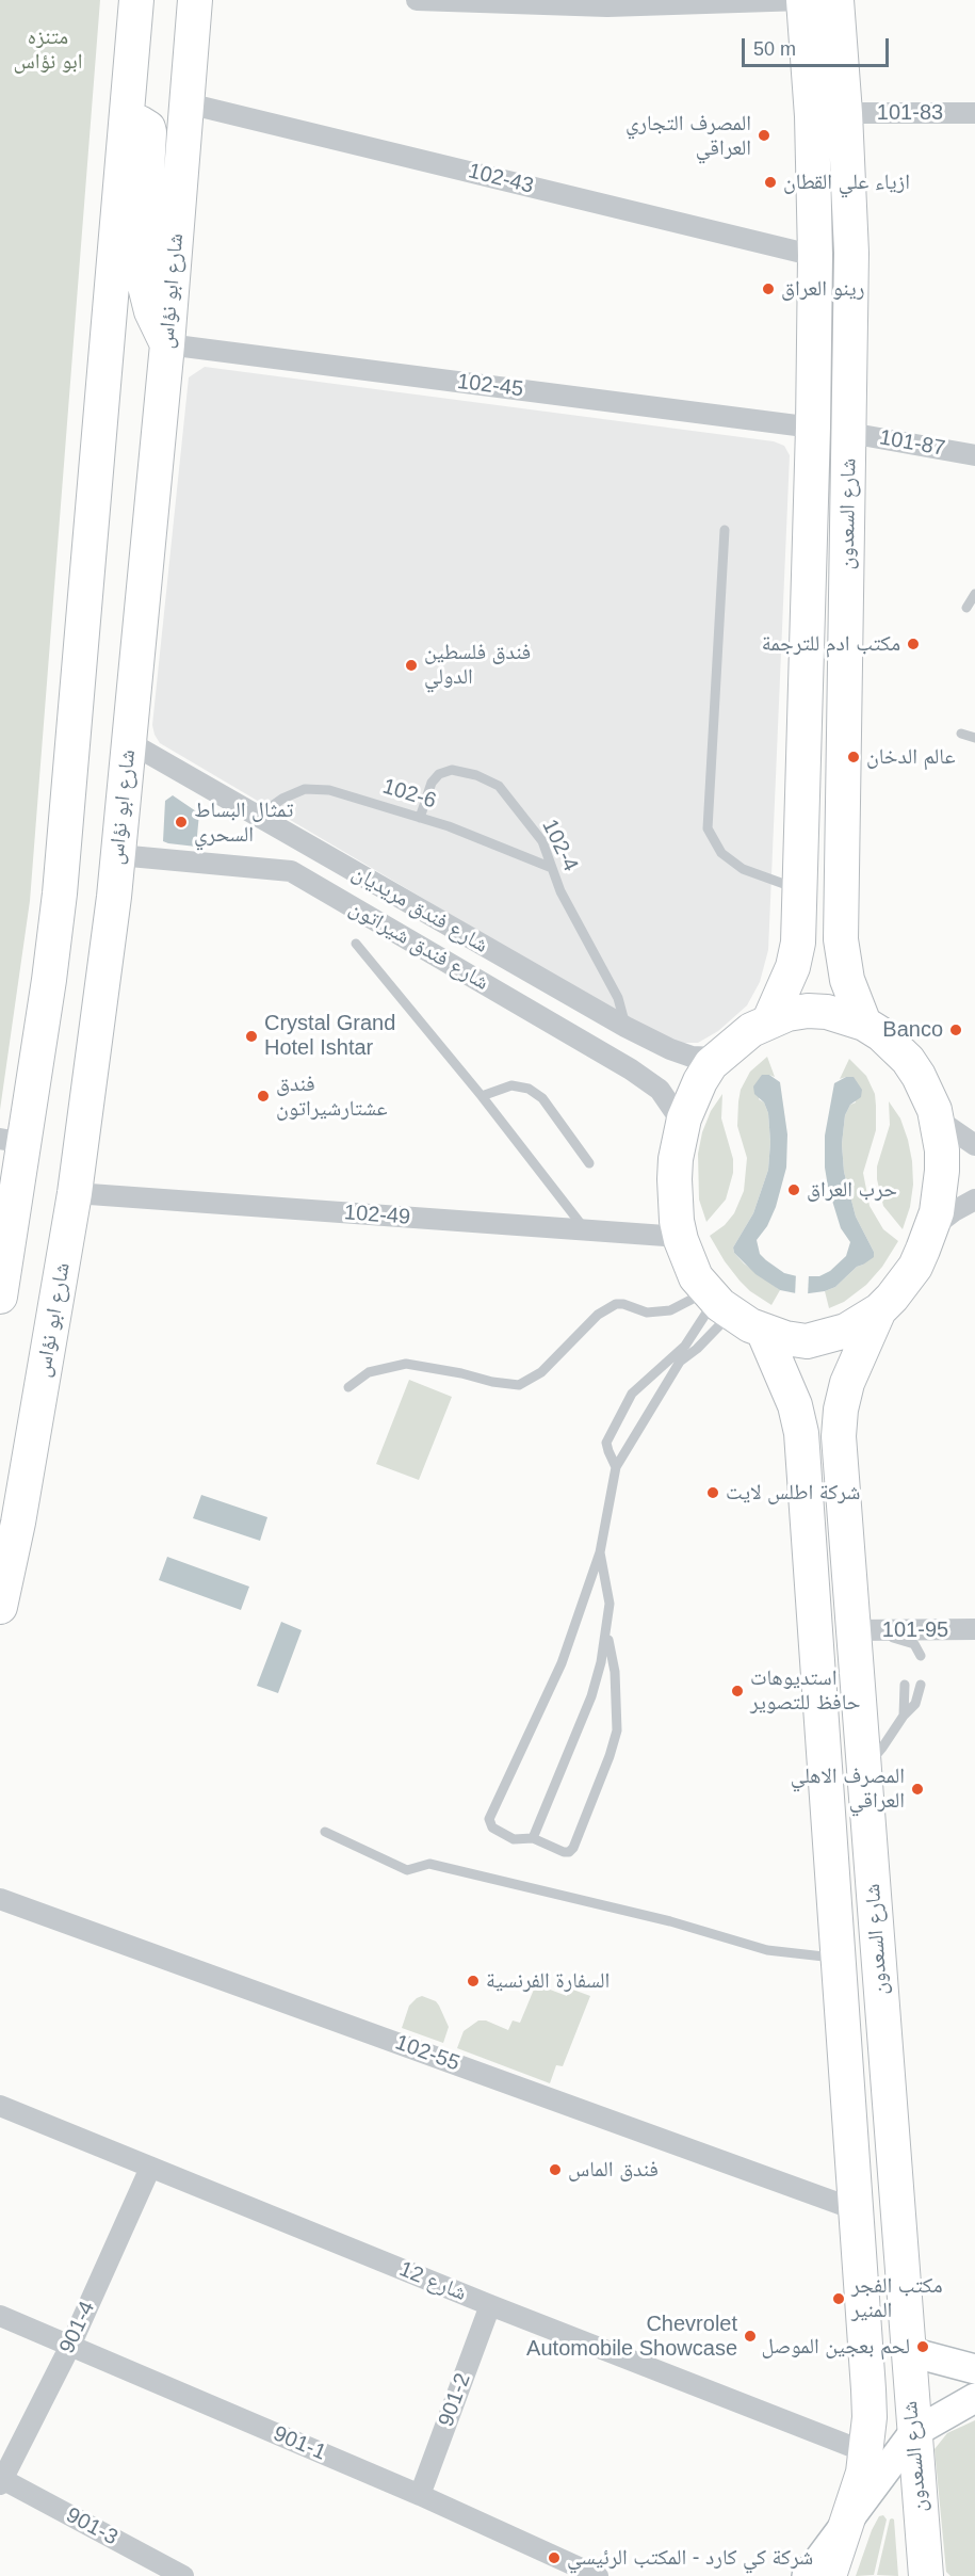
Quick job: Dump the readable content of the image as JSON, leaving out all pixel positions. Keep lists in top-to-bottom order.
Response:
{
  "streets": {
    "main road": ["شارع ابو نؤاس", "شارع السعدون"],
    "street": [
      "101-83",
      "102-43",
      "102-45",
      "101-87",
      "شارع فندق مريديان",
      "شارع فندق شيراتون",
      "102-49",
      "101-95",
      "102-55",
      "شارع 12",
      "901-4",
      "901-2",
      "901-1",
      "901-3"
    ],
    "lane": ["102-6", "102-4"]
  },
  "crossings": [
    ["101-83", "شارع السعدون"],
    ["102-43", "شارع ابو نؤاس"],
    ["102-43", "شارع السعدون"],
    ["شارع ابو نؤاس", "102-45"],
    ["شارع ابو نؤاس", "شارع فندق مريديان"],
    ["شارع ابو نؤاس", "شارع فندق شيراتون"],
    ["شارع ابو نؤاس", "102-49"],
    ["102-45", "شارع السعدون"],
    ["101-87", "شارع السعدون"],
    ["شارع السعدون", "101-95"],
    ["شارع السعدون", "102-55"],
    ["شارع السعدون", "شارع 12"],
    ["102-6", "102-4"],
    ["102-6", "شارع فندق مريديان"],
    ["102-4", "شارع فندق مريديان"],
    ["شارع 12", "901-4"],
    ["شارع 12", "901-2"],
    ["901-4", "901-1"],
    ["901-4", "901-3"],
    ["901-2", "901-1"]
  ],
  "parks": ["متنزه ابو نؤاس"],
  "places": [
    "المصرف التجاري العراقي",
    "ازياء علي القطان",
    "رينو العراق",
    "مكتب ادم للترجمة",
    "فندق فلسطين الدولي",
    "عالم الدخان",
    "تمثال البساط السحري",
    "Banco",
    "Crystal Grand Hotel Ishtar",
    "فندق عشتارشيراتون",
    "حرب العراق",
    "شركة اطلس لايت",
    "استديوهات حافظ للتصوير",
    "المصرف الاهلي العراقي",
    "السفارة الفرنسية",
    "فندق الماس",
    "مكتب الفجر المنير",
    "Chevrolet Automobile Showcase",
    "لحم بعجين الموصل",
    "شركة كي كارد - المكتب الرئيسي"
  ],
  "scale_bar": "50 m"
}
